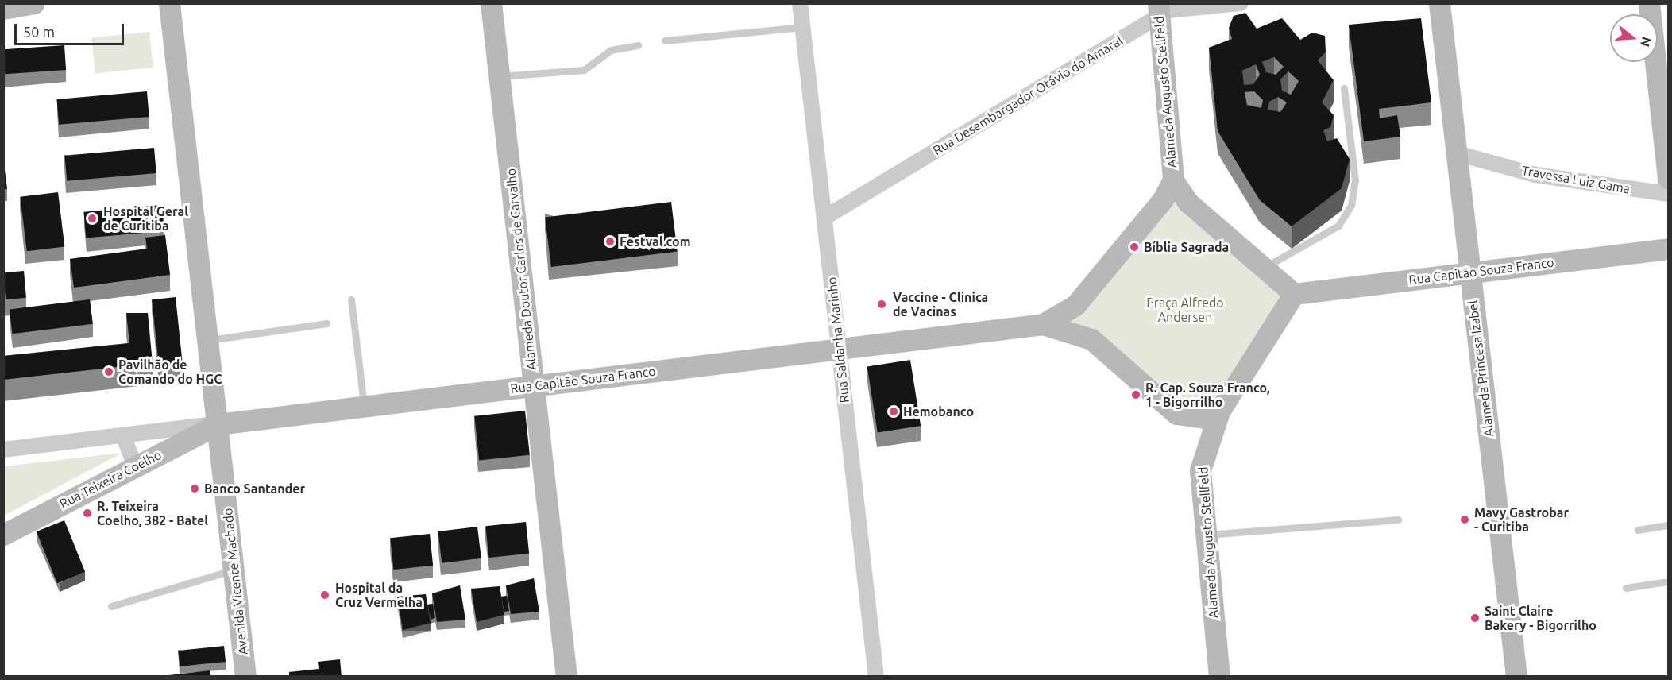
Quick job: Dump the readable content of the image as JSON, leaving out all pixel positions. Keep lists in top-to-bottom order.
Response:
{
  "streets": {
    "street": [
      "Alameda Augusto Stellfeld",
      "Rua Desembargador Otávio do Amaral",
      "Travessa Luiz Gama",
      "Alameda Doutor Carlos de Carvalho",
      "Rua Capitão Souza Franco",
      "Rua Saldanha Marinho",
      "Alameda Princesa Izabel",
      "Rua Teixeira Coelho",
      "Avenida Vicente Machado"
    ]
  },
  "crossings": [
    ["Alameda Augusto Stellfeld", "Rua Desembargador Otávio do Amaral"],
    ["Rua Desembargador Otávio do Amaral", "Rua Saldanha Marinho"],
    ["Travessa Luiz Gama", "Alameda Princesa Izabel"],
    ["Alameda Doutor Carlos de Carvalho", "Rua Capitão Souza Franco"],
    ["Rua Capitão Souza Franco", "Rua Saldanha Marinho"],
    ["Rua Capitão Souza Franco", "Alameda Princesa Izabel"],
    ["Rua Capitão Souza Franco", "Rua Teixeira Coelho"],
    ["Rua Capitão Souza Franco", "Avenida Vicente Machado"],
    ["Rua Teixeira Coelho", "Avenida Vicente Machado"]
  ],
  "parks": ["Praça Alfredo Andersen"],
  "places": [
    "Hospital Geral de Curitiba",
    "Festval.com",
    "Bíblia Sagrada",
    "Vaccine - Clinica de Vacinas",
    "Pavilhão de Comando do HGC",
    "R. Cap. Souza Franco, 1 - Bigorrilho",
    "Hemobanco",
    "Banco Santander",
    "R. Teixeira Coelho, 382 - Batel",
    "Mavy Gastrobar - Curitiba",
    "Hospital da Cruz Vermelha",
    "Saint Claire Bakery - Bigorrilho"
  ],
  "scale_bar": "50 m",
  "north": "right"
}
